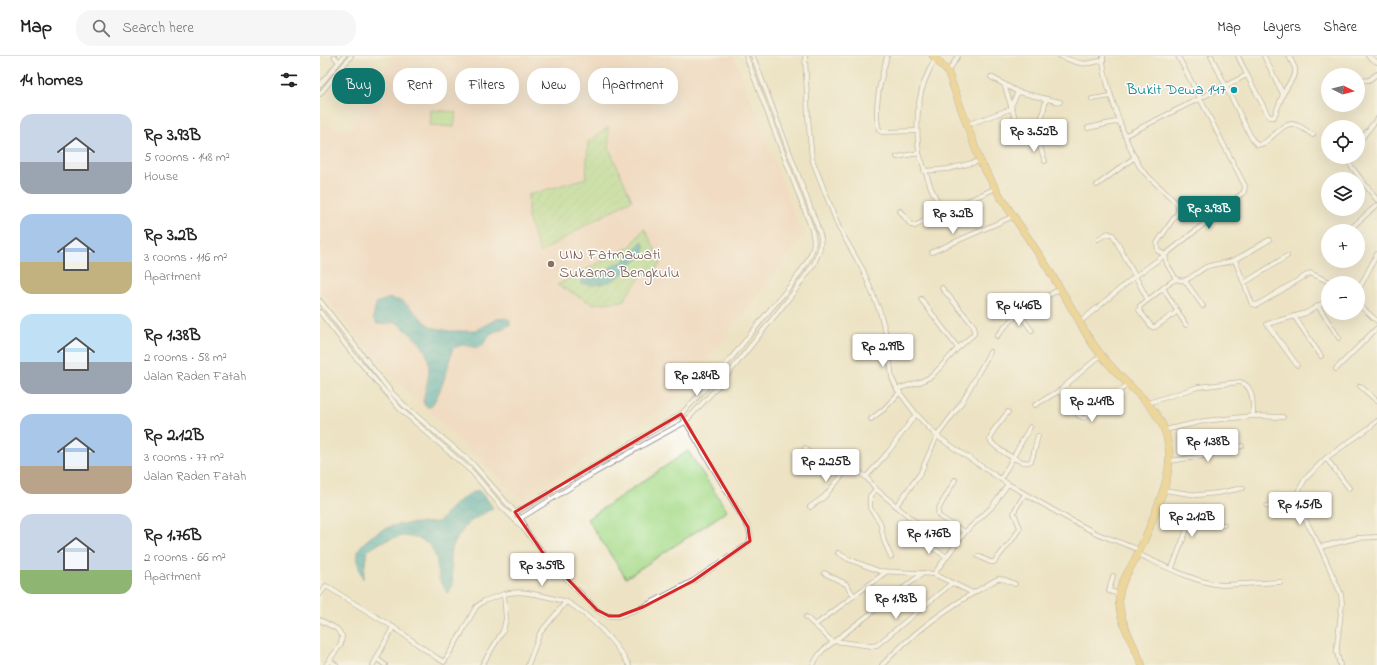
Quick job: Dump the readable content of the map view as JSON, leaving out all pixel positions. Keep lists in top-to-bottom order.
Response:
{
  "places": ["Bukit Dewa 147", "UIN Fatmawati Sukarno Bengkulu"],
  "north": "right",
  "page": {
    "header": "Map",
    "search": "Search here",
    "nav": ["Map", "Layers", "Share"],
    "heading": "14 homes",
    "map_buttons": ["+", "−"],
    "chip": [
      "Buy",
      "Rent",
      "Filters",
      "New",
      "Apartment"
    ],
    "list": [
      {
        "name": "Rp 3.93B",
        "note": "5 rooms · 148 m² · House"
      },
      {
        "name": "Rp 3.2B",
        "note": "3 rooms · 116 m² · Apartment"
      },
      {
        "name": "Rp 1.38B",
        "note": "2 rooms · 58 m² · Jalan Raden Fatah"
      },
      {
        "name": "Rp 2.12B",
        "note": "3 rooms · 77 m² · Jalan Raden Fatah"
      },
      {
        "name": "Rp 1.76B",
        "note": "2 rooms · 66 m² · Apartment"
      }
    ],
    "price": [
      "Rp 3.52B",
      "Rp 3.93B",
      "Rp 3.2B",
      "Rp 4.46B",
      "Rp 2.99B",
      "Rp 2.84B",
      "Rp 2.49B",
      "Rp 1.38B",
      "Rp 2.25B",
      "Rp 1.51B",
      "Rp 2.12B",
      "Rp 1.76B",
      "Rp 3.59B",
      "Rp 1.93B"
    ]
  }
}
